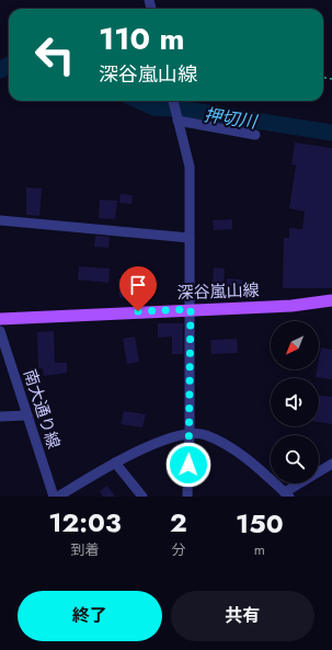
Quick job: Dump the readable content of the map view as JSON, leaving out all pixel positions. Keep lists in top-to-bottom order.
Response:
{
  "streets": {
    "main road": ["深谷嵐山線"],
    "street": ["南大通り線"]
  },
  "water": ["押切川"],
  "north": "bottom left",
  "page": {
    "turn": ["110 m", "深谷嵐山線"],
    "eta": [
      "12:03",
      "到着",
      "2",
      "分",
      "150",
      "m"
    ],
    "buttons": ["終了", "共有"]
  }
}
